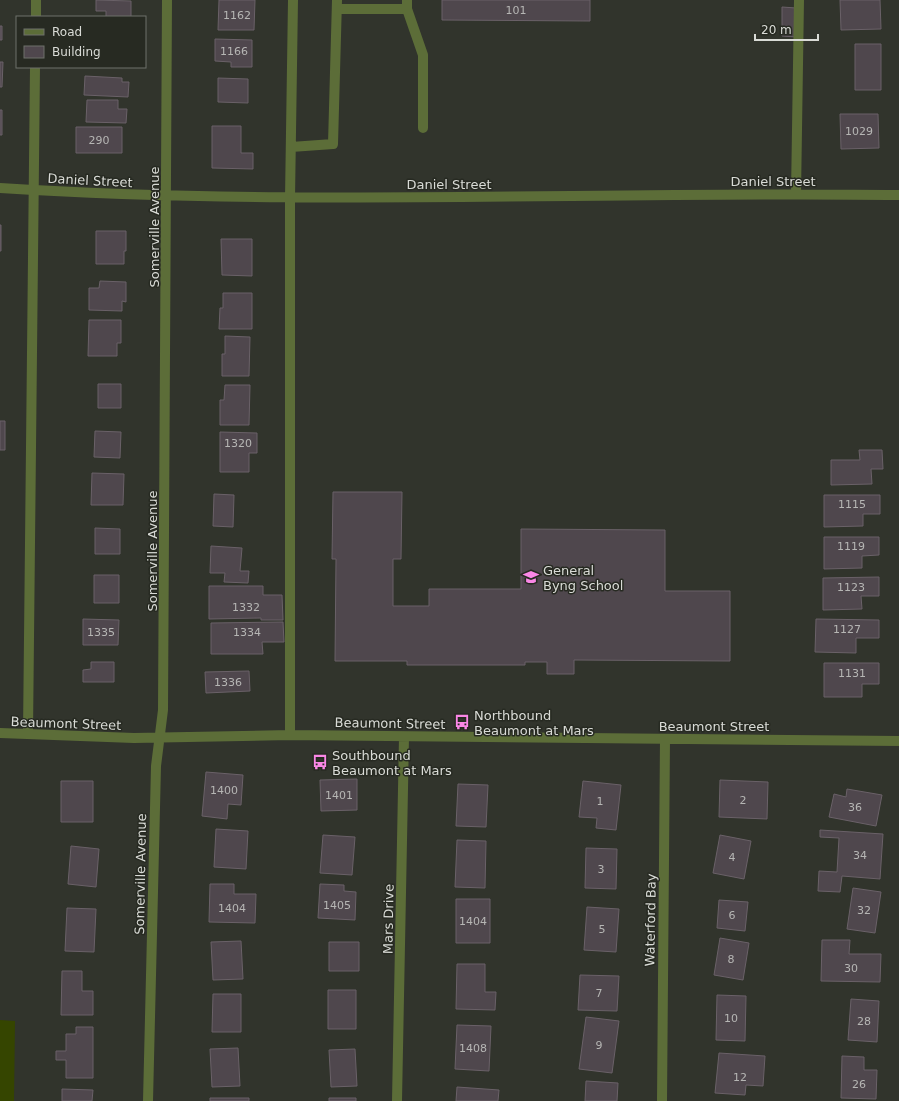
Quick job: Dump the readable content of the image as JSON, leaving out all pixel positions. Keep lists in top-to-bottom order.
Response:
{
  "streets": {
    "street": [
      "Daniel Street",
      "Somerville Avenue",
      "Beaumont Street",
      "Mars Drive",
      "Waterford Bay"
    ]
  },
  "crossings": [
    ["Daniel Street", "Somerville Avenue"],
    ["Somerville Avenue", "Beaumont Street"],
    ["Beaumont Street", "Mars Drive"],
    ["Beaumont Street", "Waterford Bay"]
  ],
  "places": {
    "school or university": ["General Byng School"],
    "bus stop": ["Northbound Beaumont at Mars", "Southbound Beaumont at Mars"]
  },
  "house_numbers": [
    "101",
    "1162",
    "1166",
    "1029",
    "290",
    "1320",
    "1115",
    "1119",
    "1123",
    "1332",
    "1127",
    "1335",
    "1334",
    "1131",
    "1336",
    "1400",
    "1401",
    "2",
    "1",
    "36",
    "34",
    "4",
    "3",
    "1405",
    "1404",
    "32",
    "6",
    "1404",
    "5",
    "8",
    "30",
    "7",
    "10",
    "28",
    "9",
    "1408",
    "12",
    "26"
  ],
  "legend": ["Road", "Building"],
  "scale_bar": "20 m"
}
